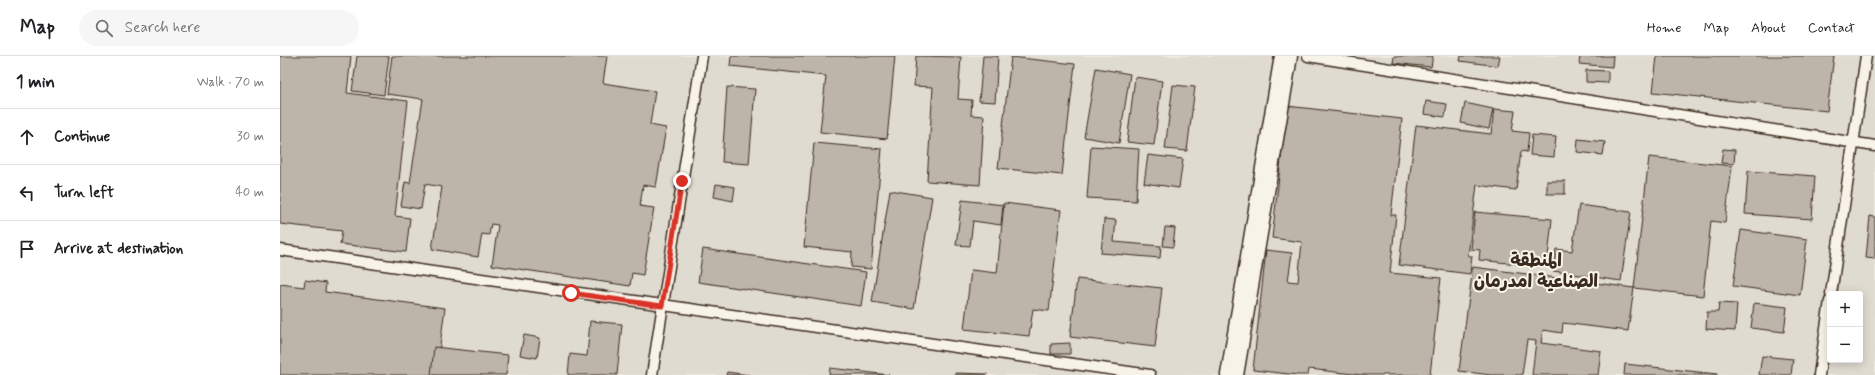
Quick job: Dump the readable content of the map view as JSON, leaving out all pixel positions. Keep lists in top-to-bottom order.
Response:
{
  "districts": ["المنطقة الصناعية امدرمان"],
  "page": {
    "header": "Map",
    "search": "Search here",
    "nav": [
      "Home",
      "Map",
      "About",
      "Contact"
    ],
    "heading": ["1 min", "Walk · 70 m"],
    "list": [
      ["Continue", "30 m"],
      ["Turn left", "40 m"],
      "Arrive at destination"
    ],
    "map_buttons": ["+", "−"]
  }
}
